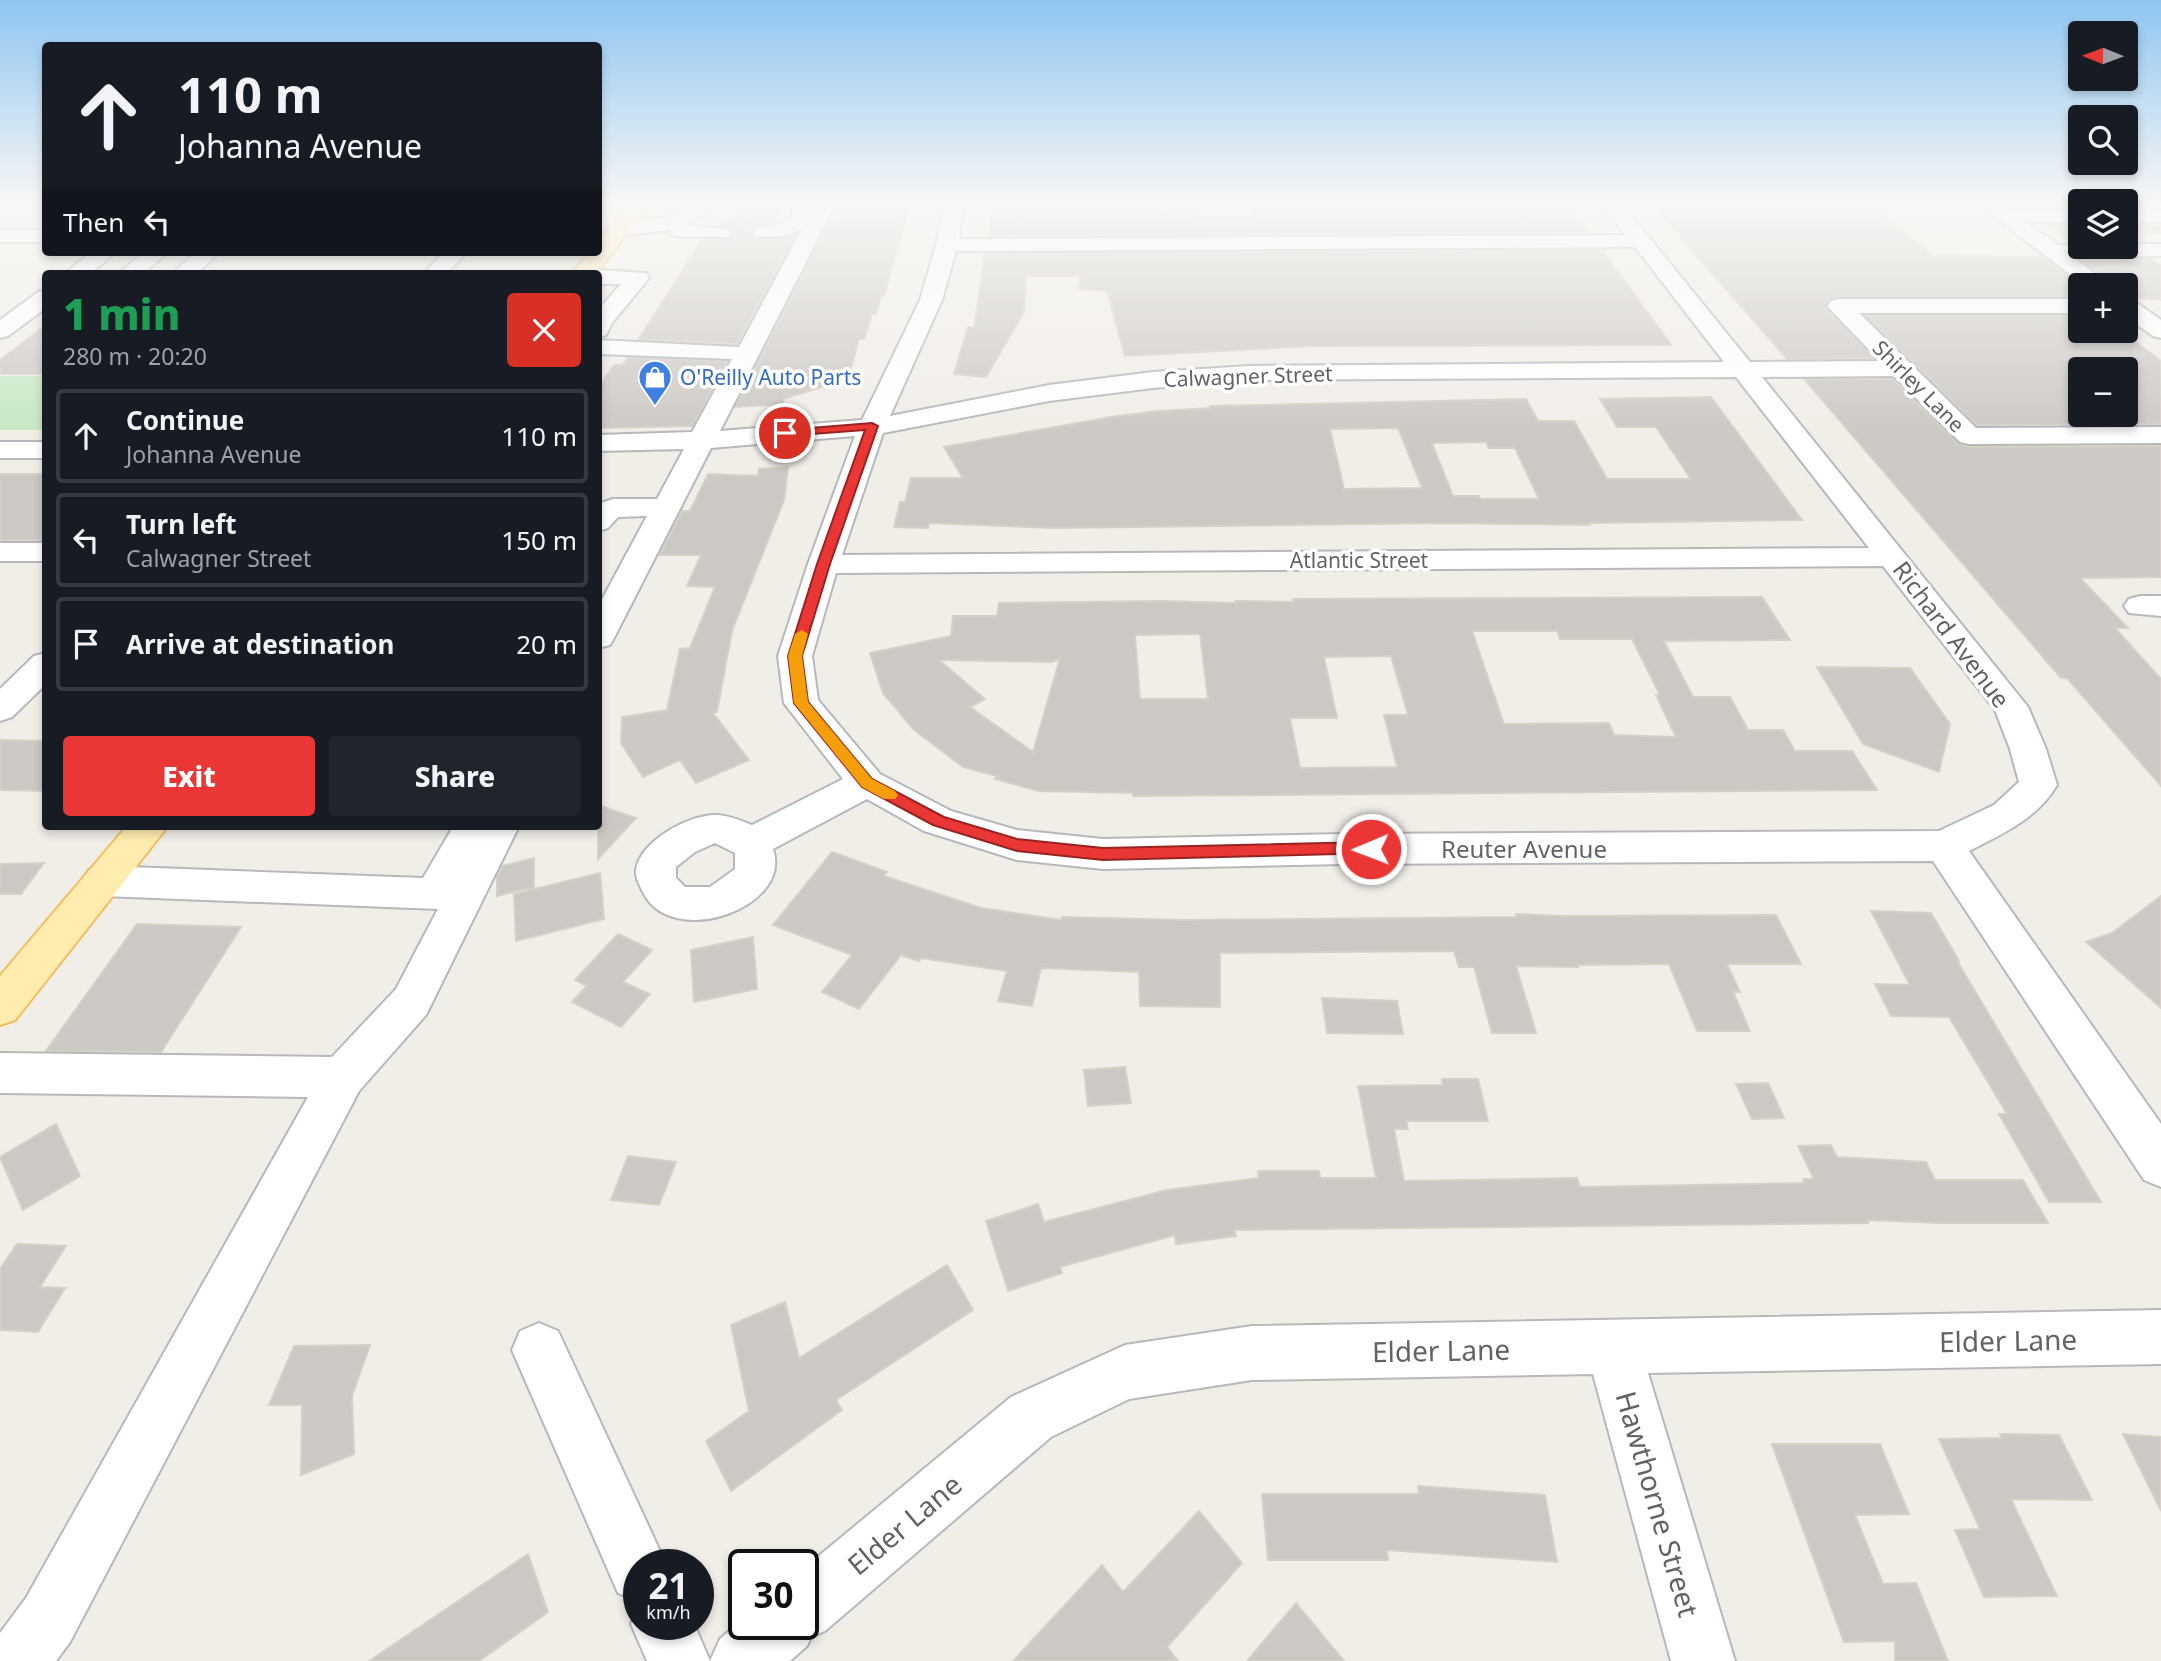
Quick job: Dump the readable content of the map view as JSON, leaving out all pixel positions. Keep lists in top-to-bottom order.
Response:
{
  "streets": {
    "street": [
      "Calwagner Street",
      "Shirley Lane",
      "Atlantic Street",
      "Richard Avenue",
      "Reuter Avenue",
      "Elder Lane",
      "Hawthorne Street"
    ]
  },
  "crossings": [
    ["Calwagner Street", "Shirley Lane"],
    ["Calwagner Street", "Richard Avenue"],
    ["Atlantic Street", "Richard Avenue"],
    ["Richard Avenue", "Reuter Avenue"],
    ["Elder Lane", "Hawthorne Street"]
  ],
  "places": {
    "shop": ["O'Reilly Auto Parts"]
  },
  "north": "left",
  "page": {
    "map_buttons": ["+", "−"],
    "turn": ["110 m", "Johanna Avenue"],
    "then": "Then",
    "heading": ["1 min", "280 m · 20:20"],
    "list": [
      {
        "name": "Continue",
        "note": "Johanna Avenue",
        "value": "110 m"
      },
      {
        "name": "Turn left",
        "note": "Calwagner Street",
        "value": "150 m"
      },
      {
        "name": "Arrive at destination",
        "value": "20 m"
      }
    ],
    "buttons": ["Exit", "Share"],
    "speed": "21 km/h",
    "limit": "30"
  }
}
